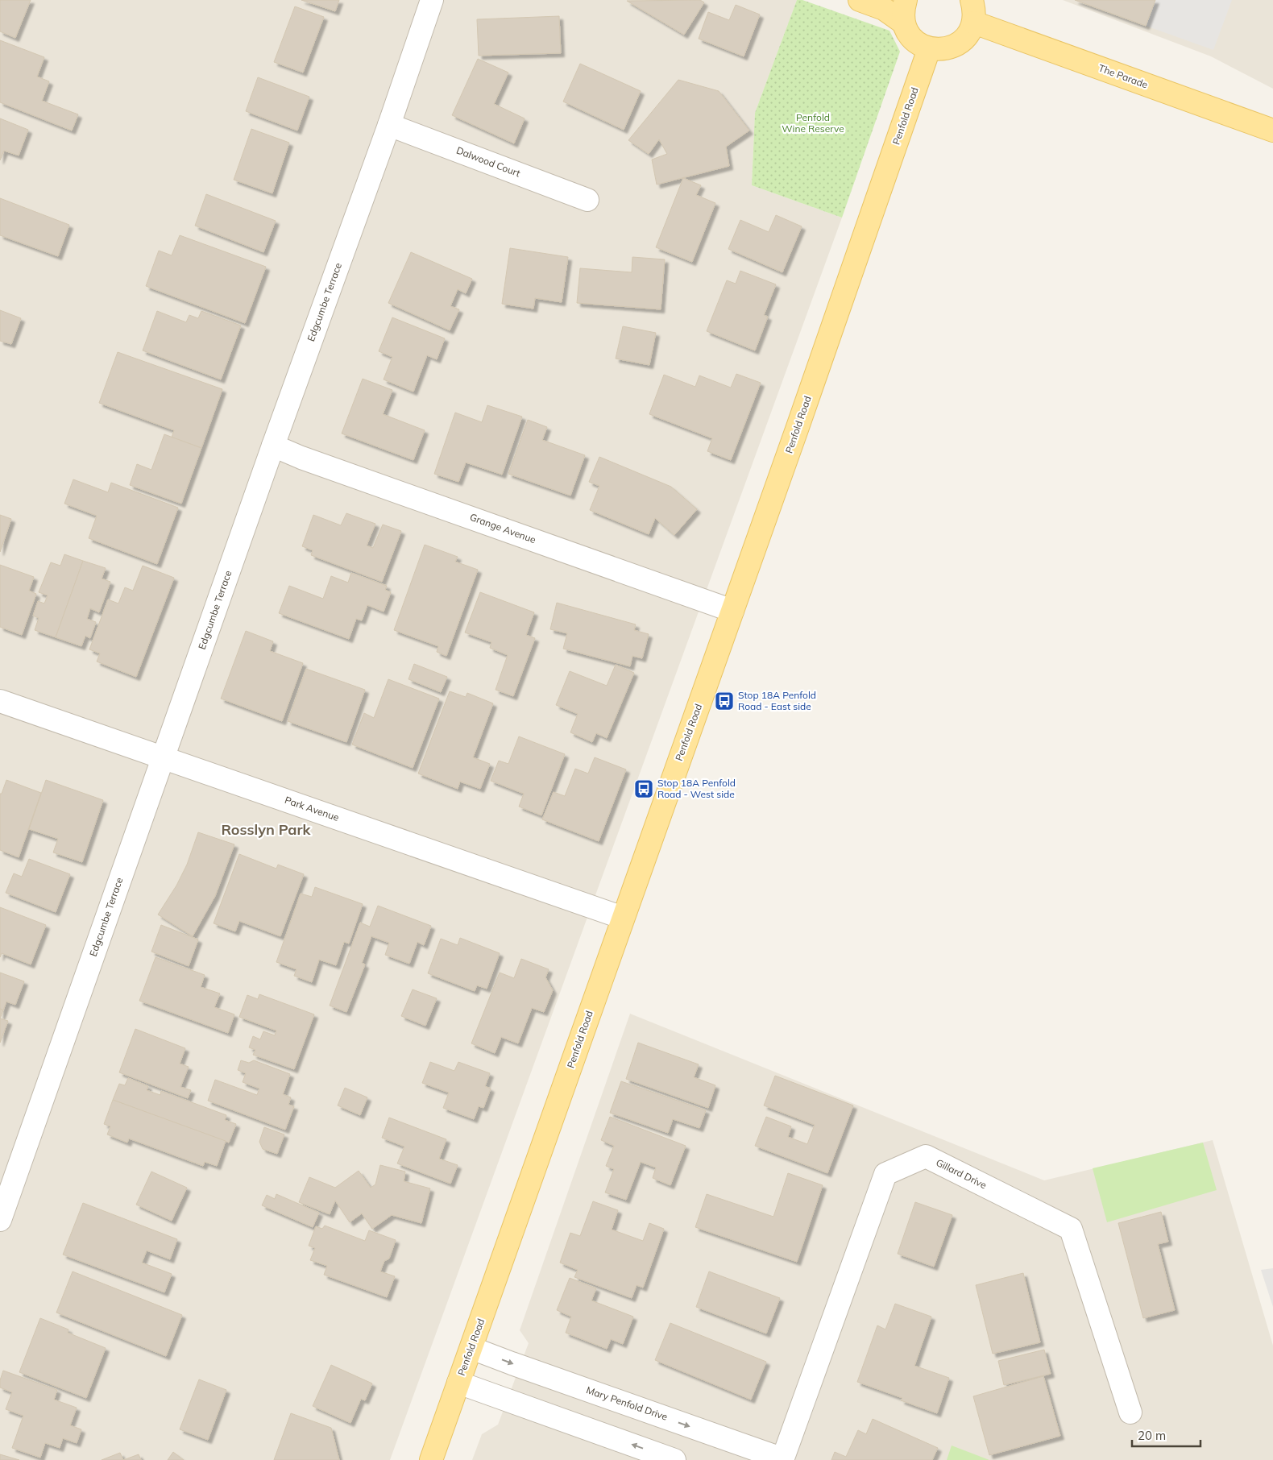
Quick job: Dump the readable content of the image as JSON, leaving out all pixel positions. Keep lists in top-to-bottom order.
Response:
{
  "streets": {
    "main road": ["The Parade", "Penfold Road"],
    "street": [
      "Dalwood Court",
      "Edgcumbe Terrace",
      "Grange Avenue",
      "Park Avenue",
      "Gillard Drive",
      "Mary Penfold Drive"
    ]
  },
  "crossings": [
    ["Penfold Road", "Grange Avenue"],
    ["Penfold Road", "Park Avenue"],
    ["Penfold Road", "Mary Penfold Drive"],
    ["Dalwood Court", "Edgcumbe Terrace"],
    ["Edgcumbe Terrace", "Grange Avenue"],
    ["Edgcumbe Terrace", "Park Avenue"],
    ["Gillard Drive", "Mary Penfold Drive"]
  ],
  "districts": ["Rosslyn Park"],
  "parks": ["Penfold Wine Reserve"],
  "places": {
    "bus stop": ["Stop 18A Penfold Road - East side", "Stop 18A Penfold Road - West side"]
  },
  "scale_bar": "20 m"
}
